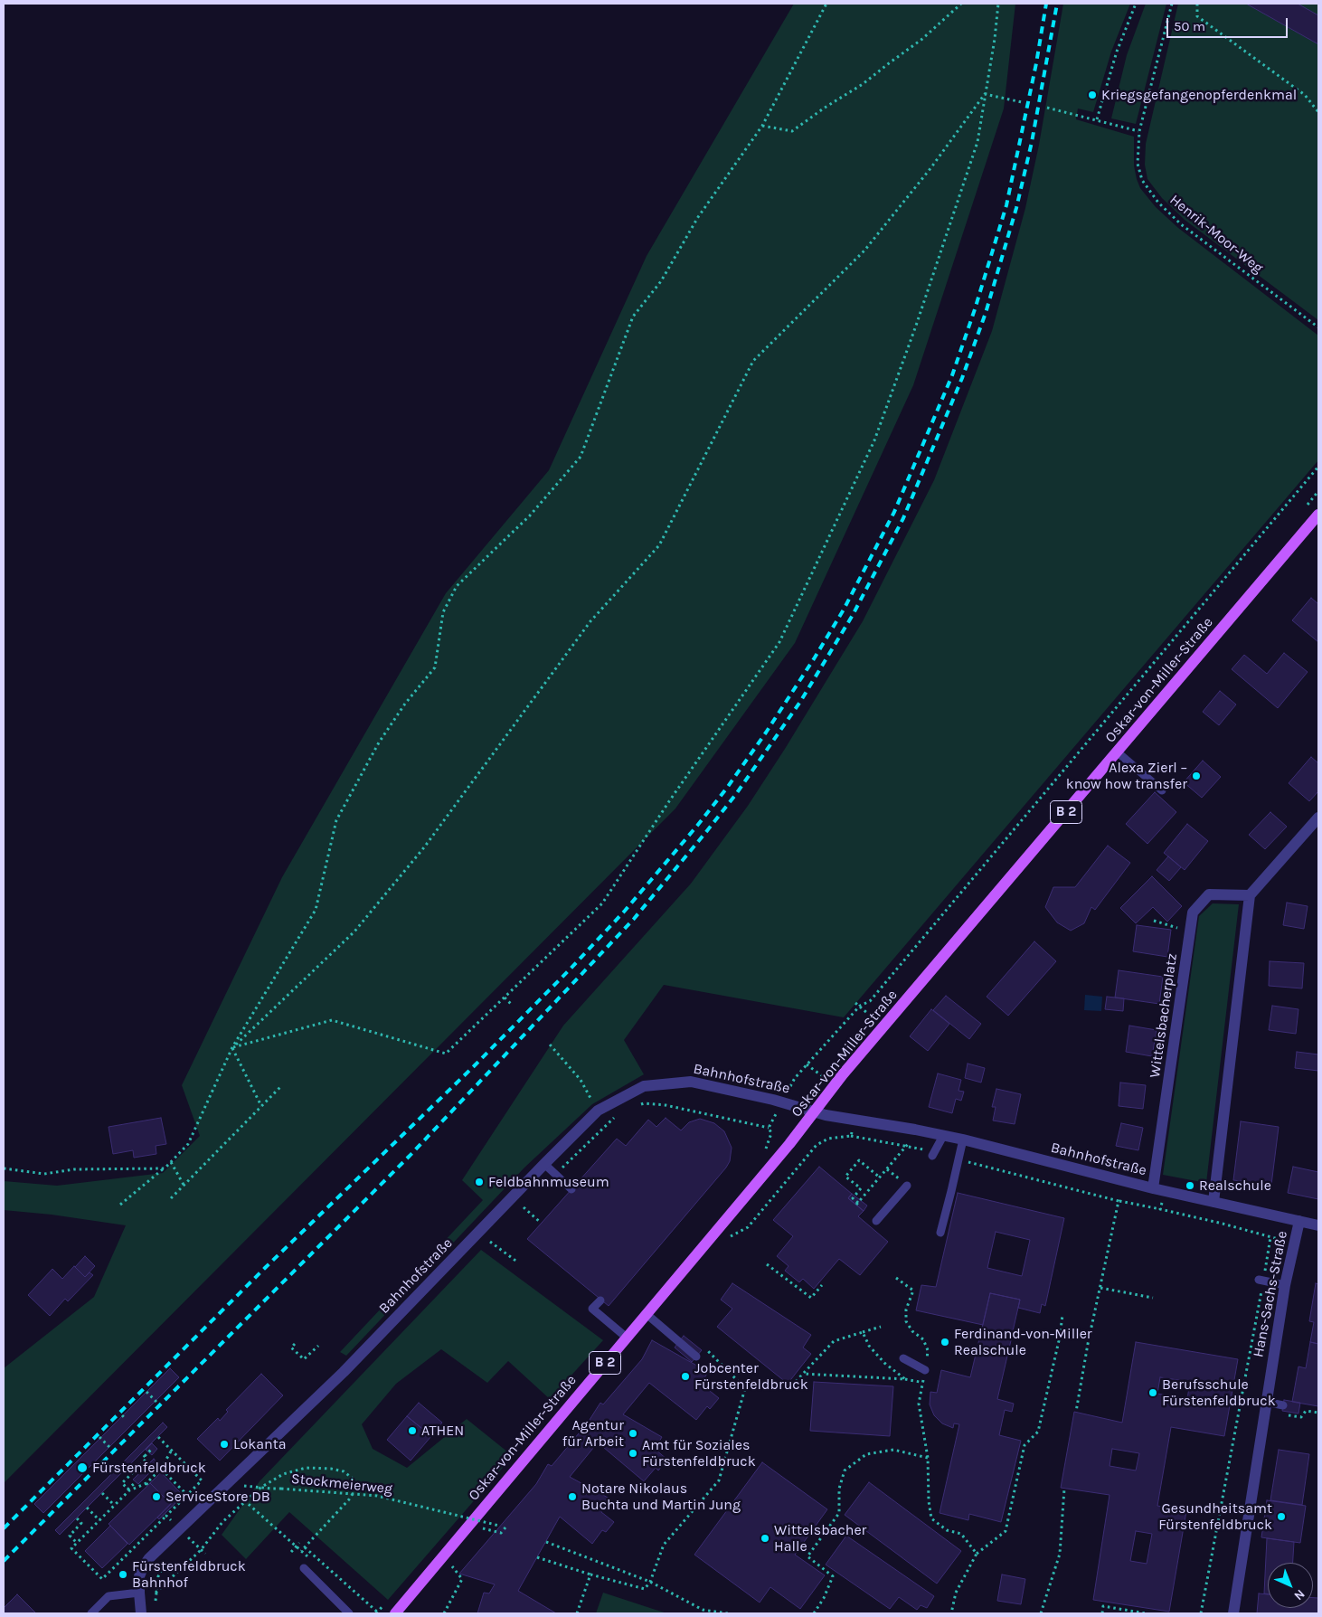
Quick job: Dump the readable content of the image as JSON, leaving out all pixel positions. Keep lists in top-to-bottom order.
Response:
{
  "streets": {
    "main road": ["Oskar-von-Miller-Straße", "B 2"],
    "street": ["Wittelsbacherplatz", "Bahnhofstraße", "Hans-Sachs-Straße"],
    "path": ["Henrik-Moor-Weg", "Stockmeierweg"]
  },
  "crossings": [
    ["Oskar-von-Miller-Straße", "Bahnhofstraße"],
    ["Wittelsbacherplatz", "Bahnhofstraße"],
    ["Bahnhofstraße", "Hans-Sachs-Straße"]
  ],
  "places": [
    "Kriegsgefangenopferdenkmal",
    "Alexa Zierl – know how transfer",
    "Feldbahnmuseum",
    "Realschule",
    "Ferdinand-von-Miller Realschule",
    "Jobcenter Fürstenfeldbruck",
    "Berufsschule Fürstenfeldbruck",
    "ATHEN",
    "Agentur für Arbeit",
    "Lokanta",
    "Amt für Soziales Fürstenfeldbruck",
    "Fürstenfeldbruck",
    "ServiceStore DB",
    "Notare Nikolaus Buchta und Martin Jung",
    "Gesundheitsamt Fürstenfeldbruck",
    "Wittelsbacher Halle",
    "Fürstenfeldbruck Bahnhof"
  ],
  "scale_bar": "50 m",
  "north": "bottom right"
}
